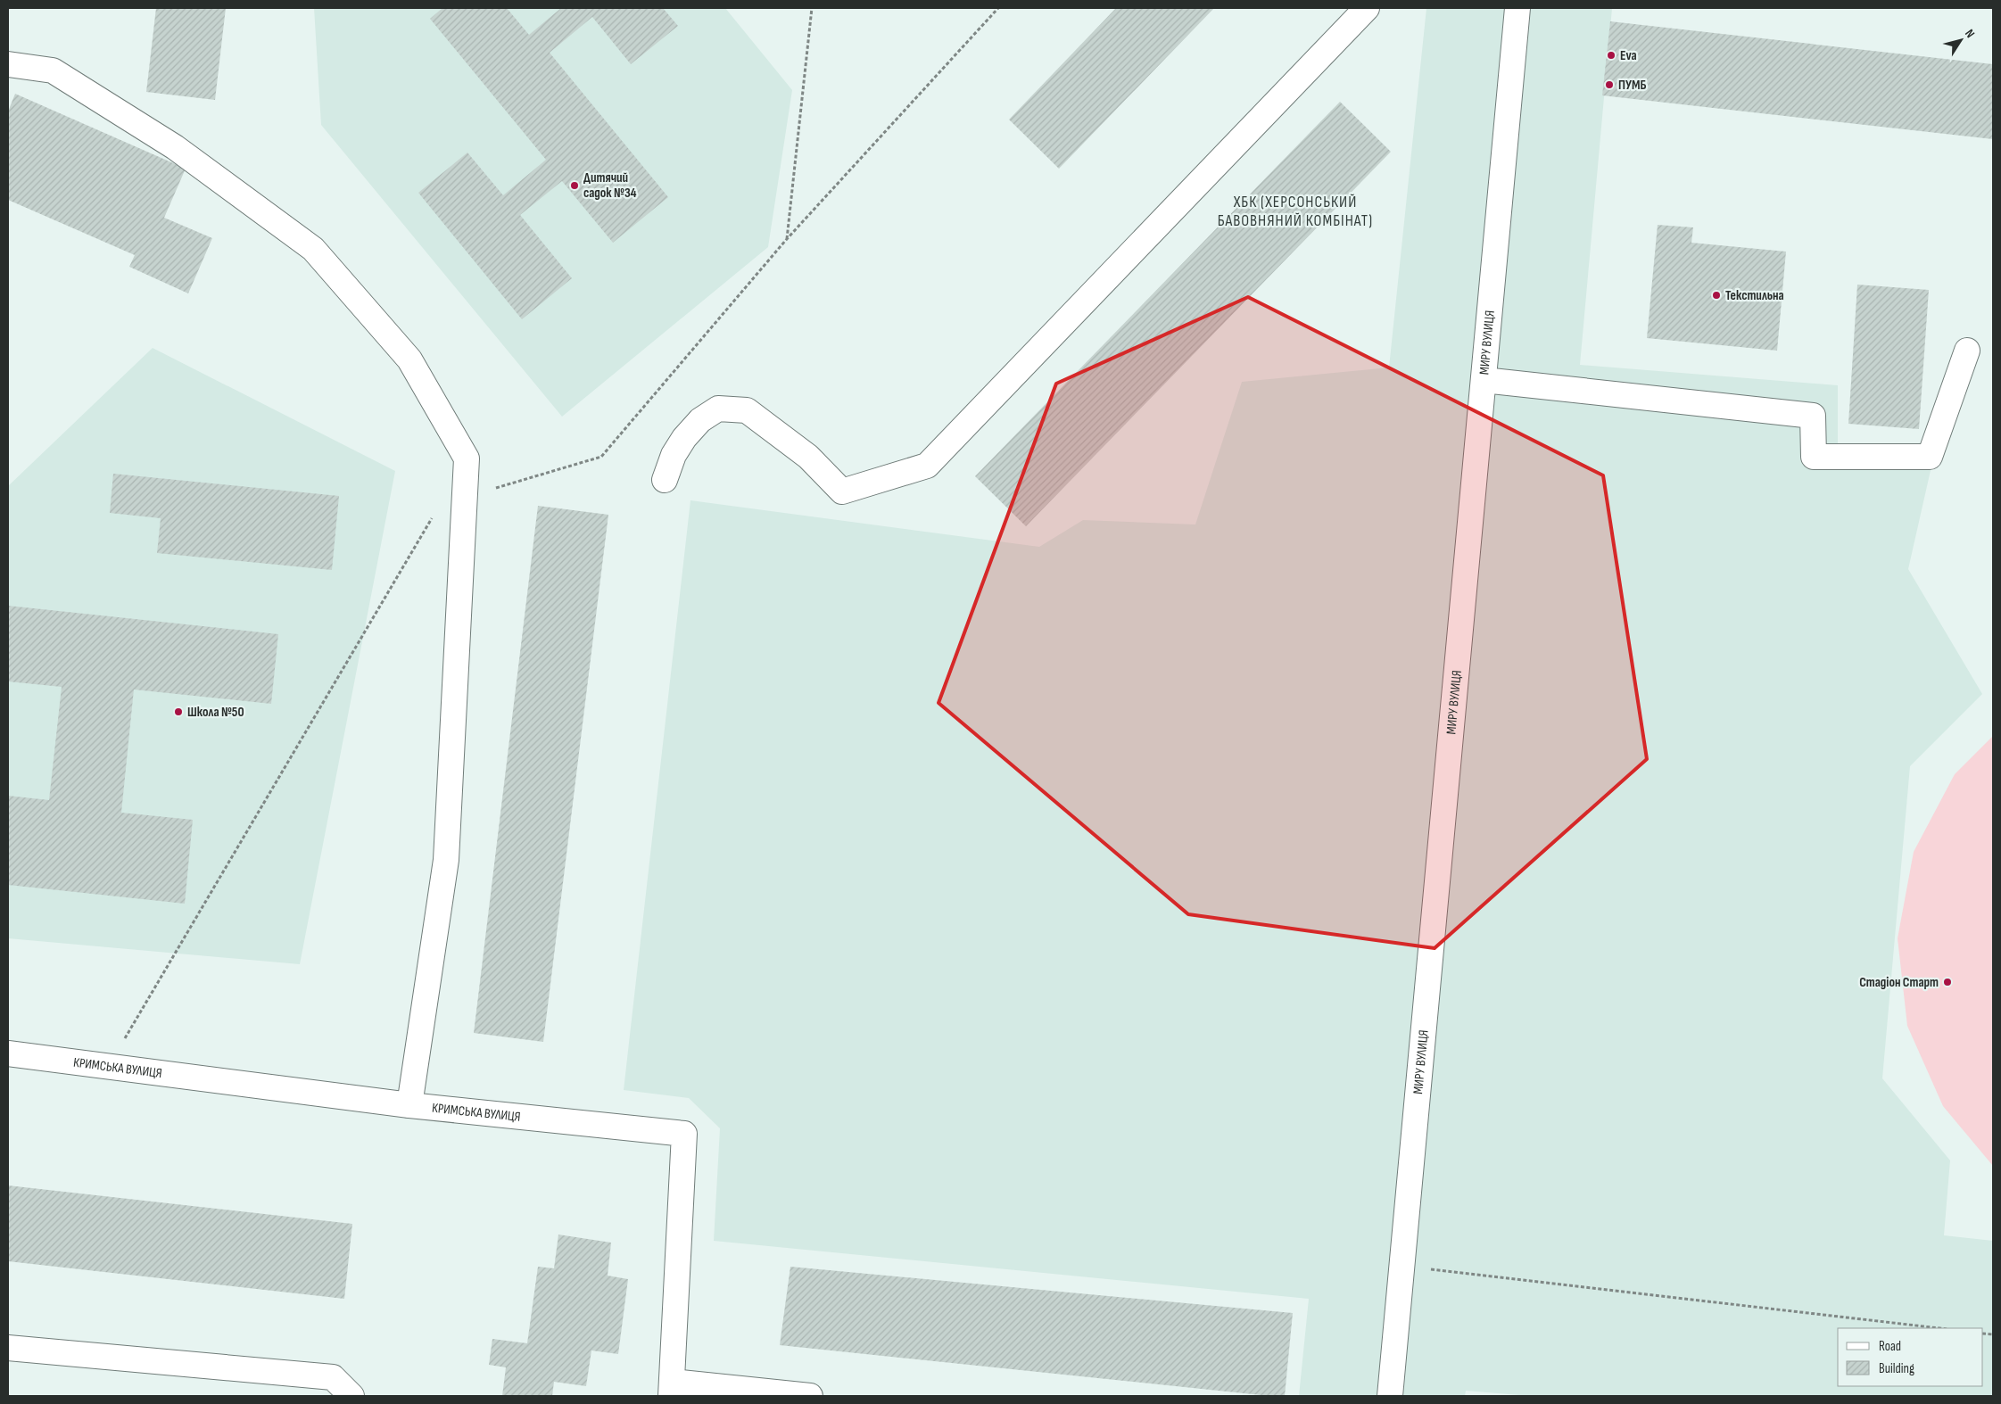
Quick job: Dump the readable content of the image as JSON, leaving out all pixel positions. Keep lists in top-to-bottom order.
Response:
{
  "streets": {
    "street": ["МИРУ ВУЛИЦЯ", "КРИМСЬКА ВУЛИЦЯ"]
  },
  "districts": ["ХБК (ХЕРСОНСЬКИЙ БАВОВНЯНИЙ КОМБІНАТ)"],
  "places": [
    "Eva",
    "ПУМБ",
    "Дитячий садок №34",
    "Текстильна",
    "Школа №50",
    "Стадіон Старт"
  ],
  "legend": ["Road", "Building"],
  "north": "top right"
}
